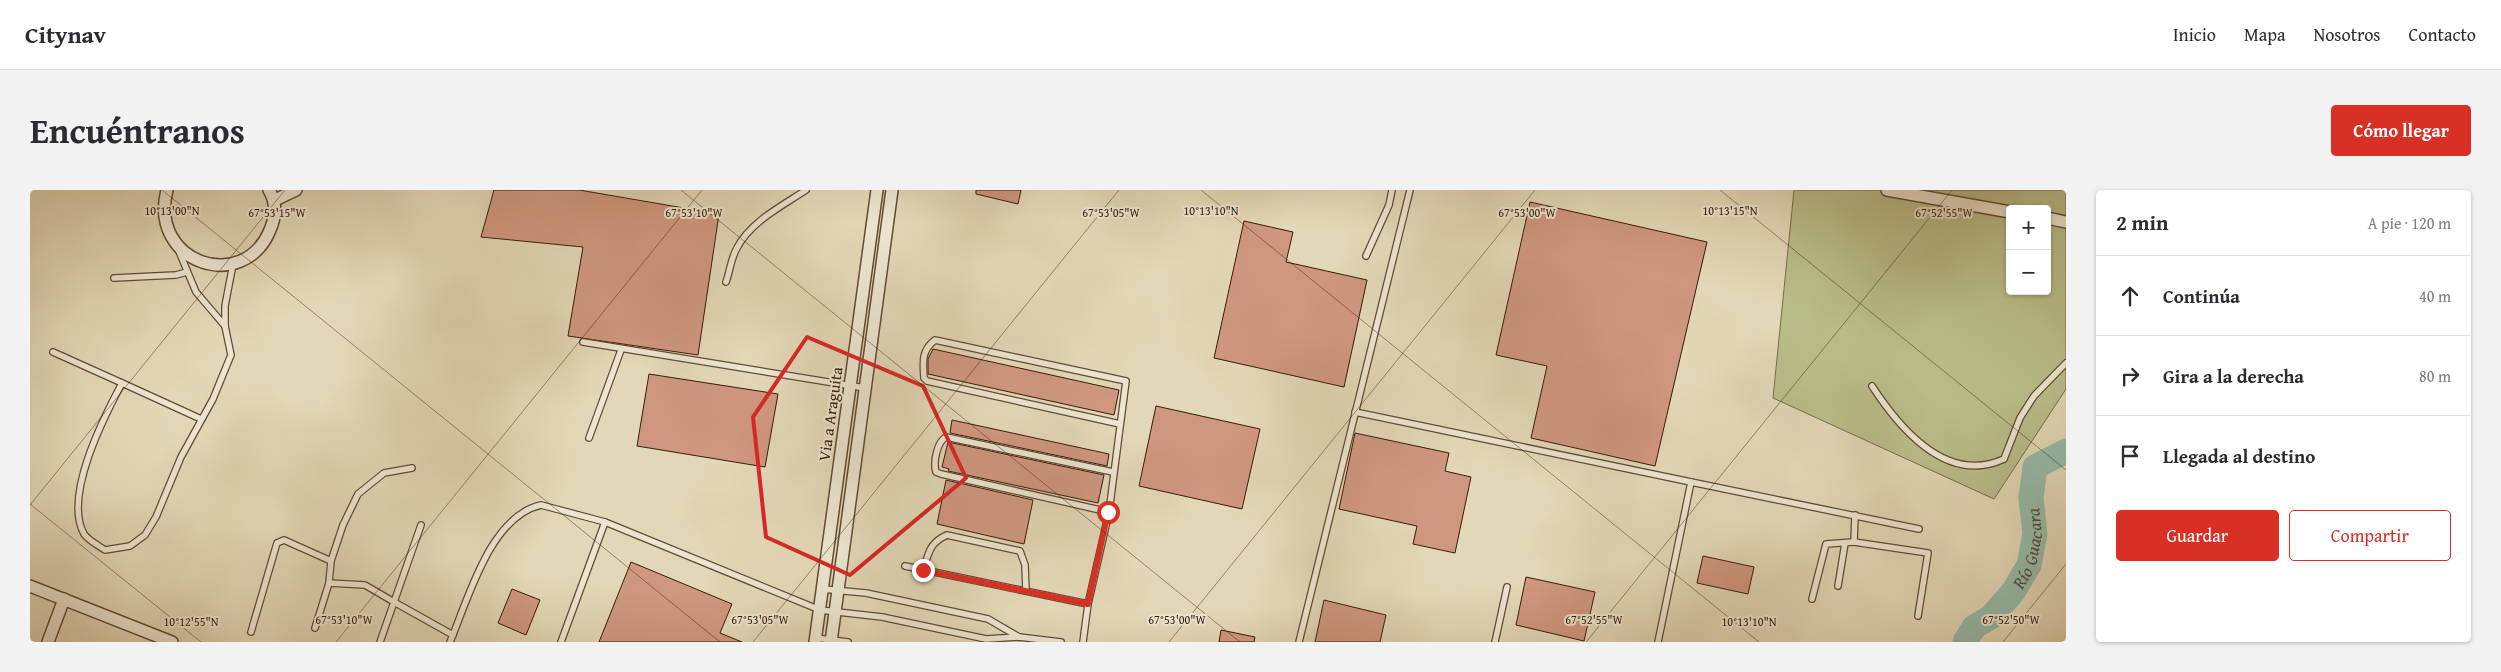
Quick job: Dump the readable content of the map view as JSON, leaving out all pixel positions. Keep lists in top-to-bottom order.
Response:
{
  "streets": {
    "street": ["Via a Araguita"]
  },
  "water": ["Río Guacara"],
  "page": {
    "header": "Citynav",
    "nav": [
      "Inicio",
      "Mapa",
      "Nosotros",
      "Contacto"
    ],
    "title": "Encuéntranos",
    "buttons": [
      "Cómo llegar",
      ["Guardar", "Compartir"]
    ],
    "heading": ["2 min", "A pie · 120 m"],
    "map_buttons": ["+", "−"],
    "list": [
      ["Continúa", "40 m"],
      ["Gira a la derecha", "80 m"],
      "Llegada al destino"
    ]
  },
  "coordinates": [
    "10°13'00\"N",
    "10°13'10\"N",
    "10°13'15\"N",
    "67°53'15\"W",
    "67°53'10\"W",
    "67°53'05\"W",
    "67°53'00\"W",
    "67°52'55\"W",
    "67°52'50\"W",
    "10°12'55\"N"
  ]
}
